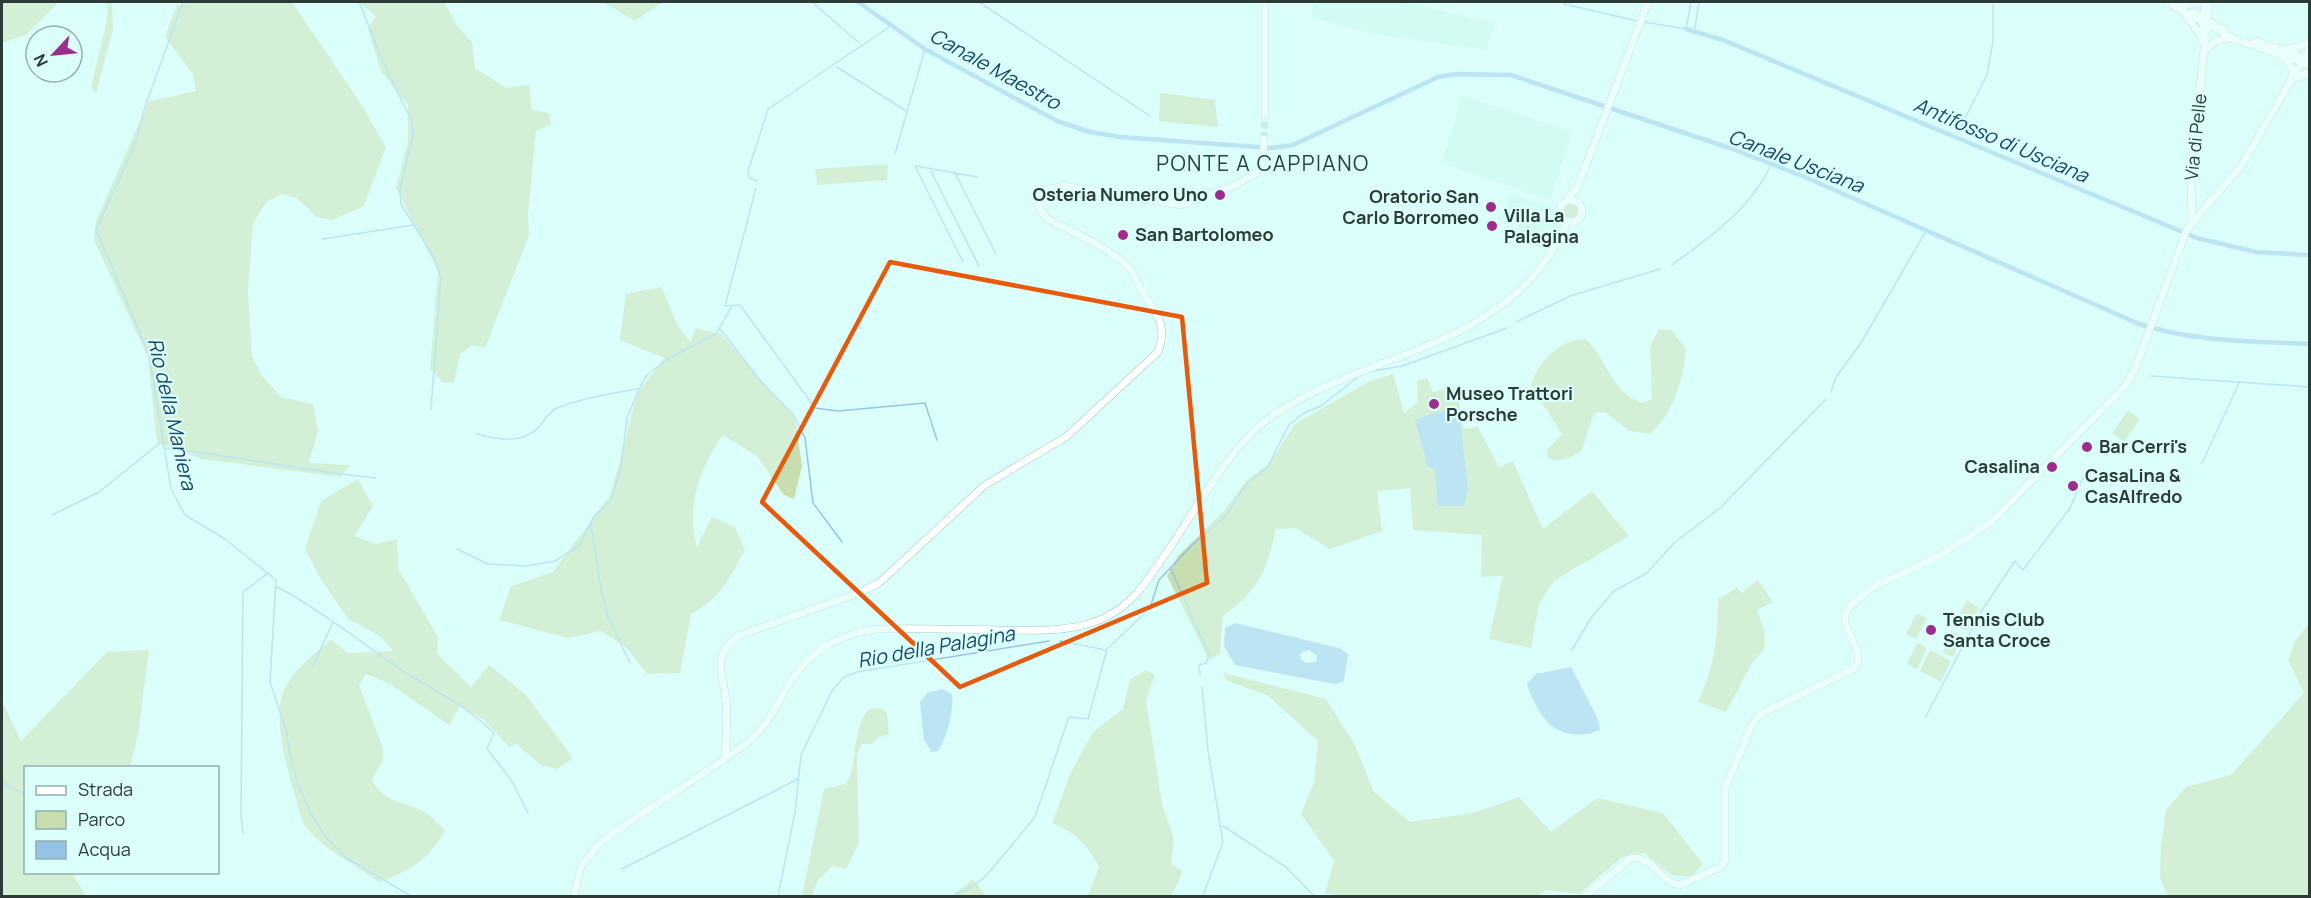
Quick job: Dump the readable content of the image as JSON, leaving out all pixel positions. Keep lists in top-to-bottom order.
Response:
{
  "streets": {
    "street": ["Via di Pelle"]
  },
  "districts": ["PONTE A CAPPIANO"],
  "water": [
    "Canale Maestro",
    "Antifosso di Usciana",
    "Canale Usciana",
    "Rio della Maniera",
    "Rio della Palagina"
  ],
  "places": [
    "Osteria Numero Uno",
    "Oratorio San Carlo Borromeo",
    "Villa La Palagina",
    "San Bartolomeo",
    "Museo Trattori Porsche",
    "Bar Cerri's",
    "Casalina",
    "CasaLina & CasAlfredo",
    "Tennis Club Santa Croce"
  ],
  "legend": ["Strada", "Parco", "Acqua"],
  "north": "bottom left"
}
